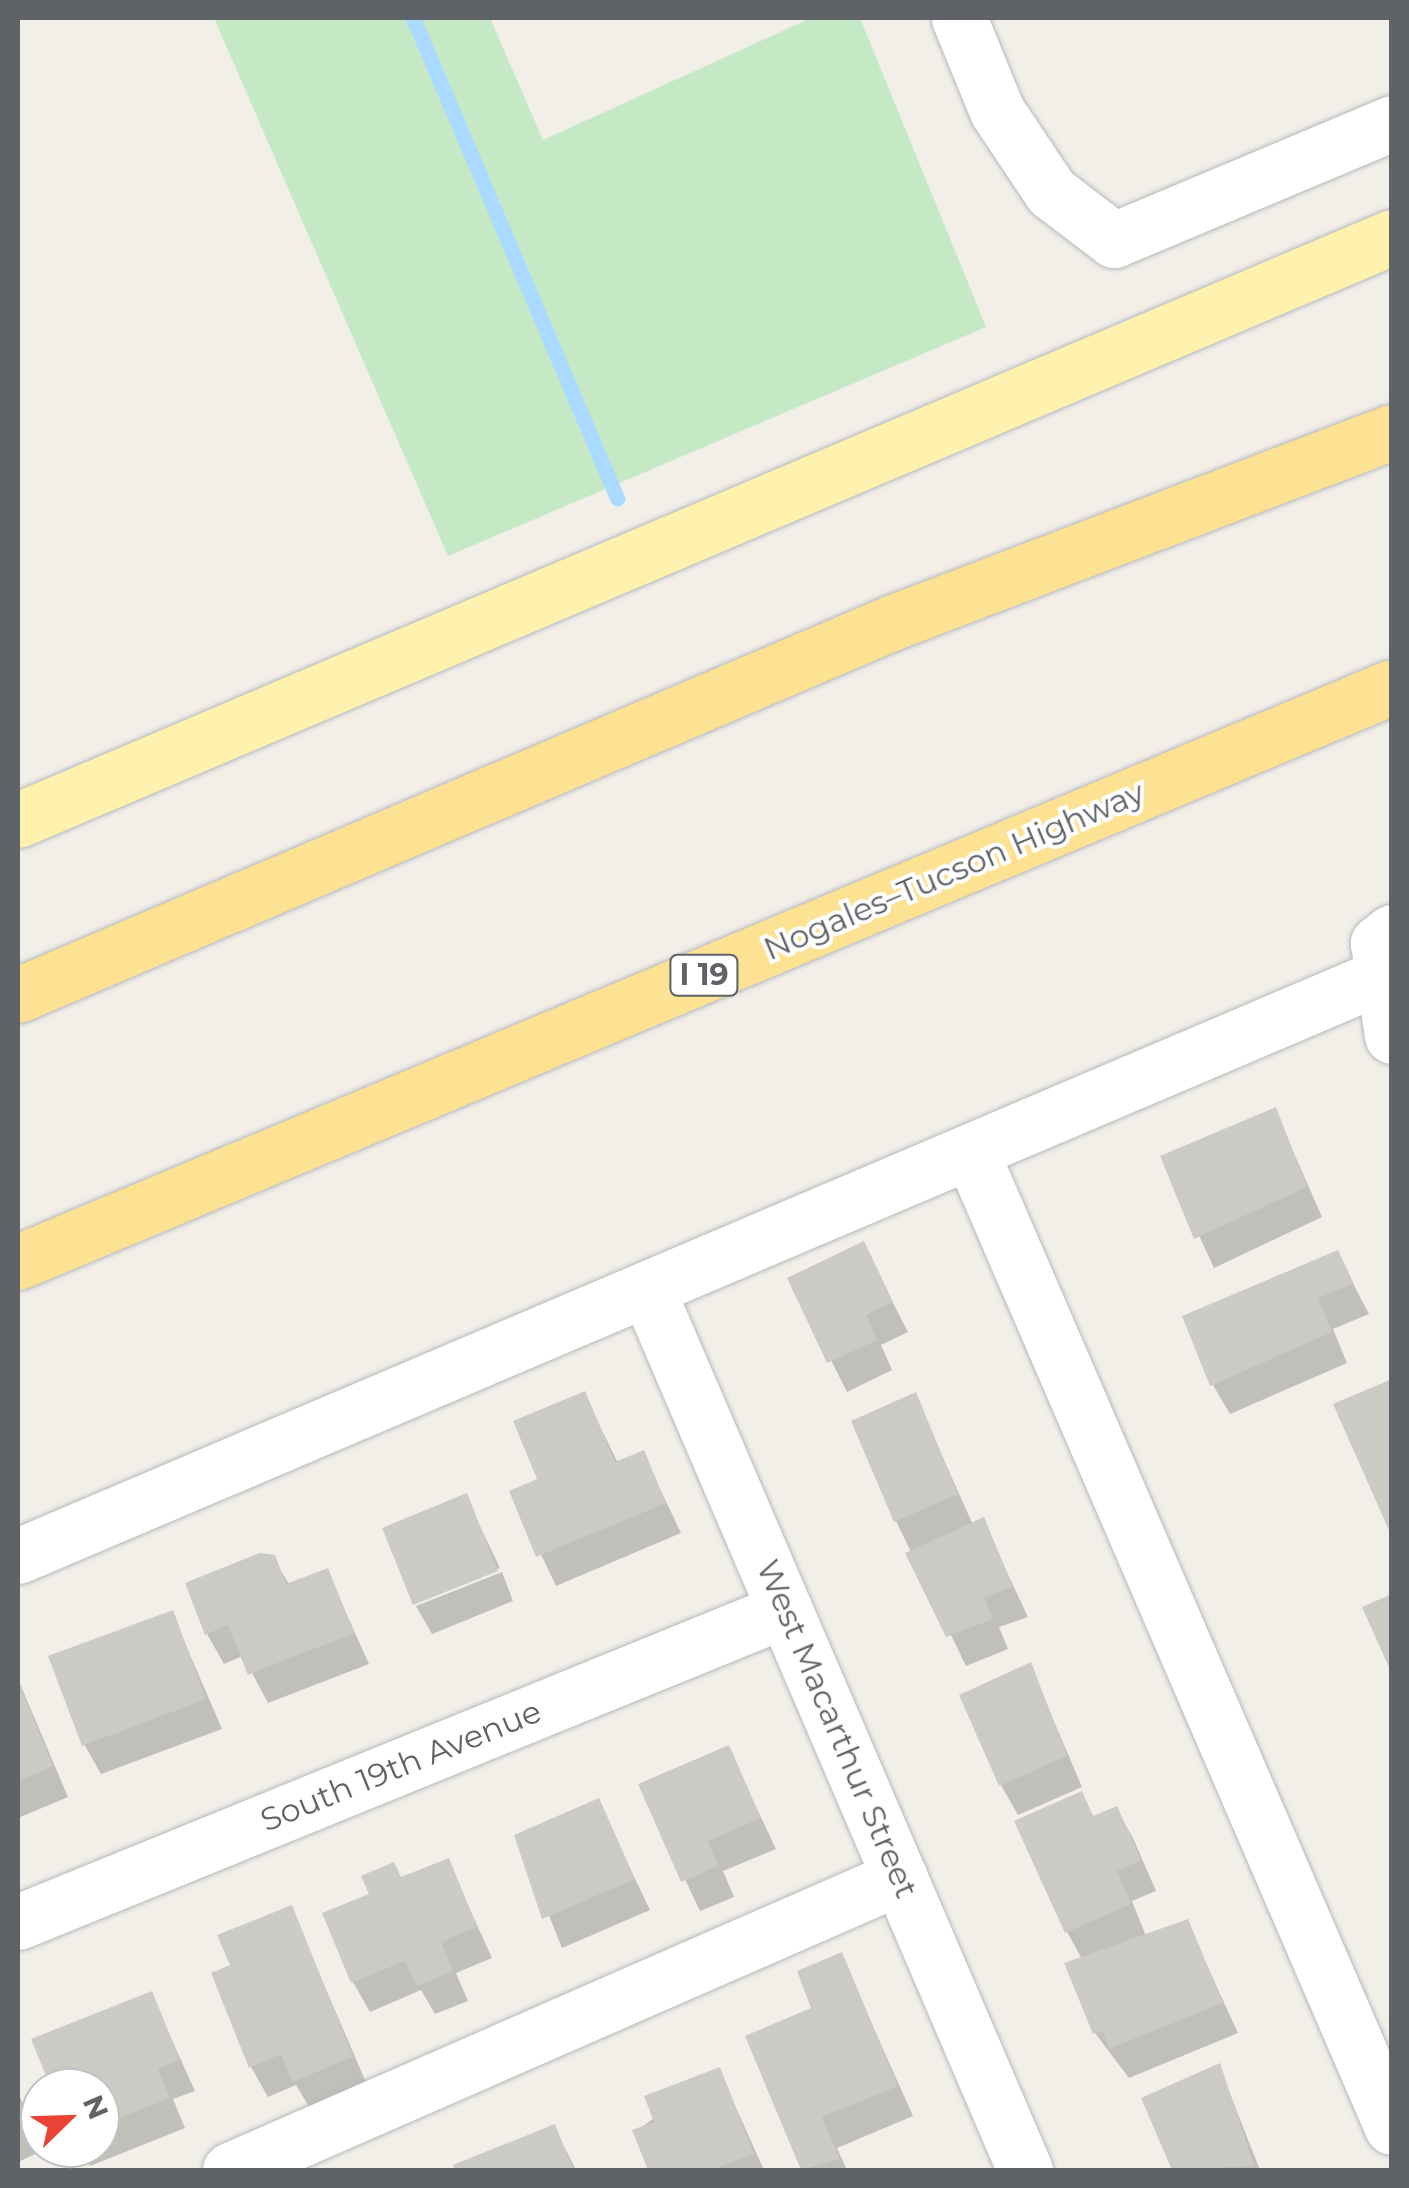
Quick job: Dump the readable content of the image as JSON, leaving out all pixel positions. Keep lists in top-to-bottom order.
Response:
{
  "streets": {
    "highway": ["Nogales–Tucson Highway", "I 19"],
    "street": ["West Macarthur Street", "South 19th Avenue"]
  },
  "crossings": [
    ["West Macarthur Street", "South 19th Avenue"]
  ],
  "north": "top right"
}
